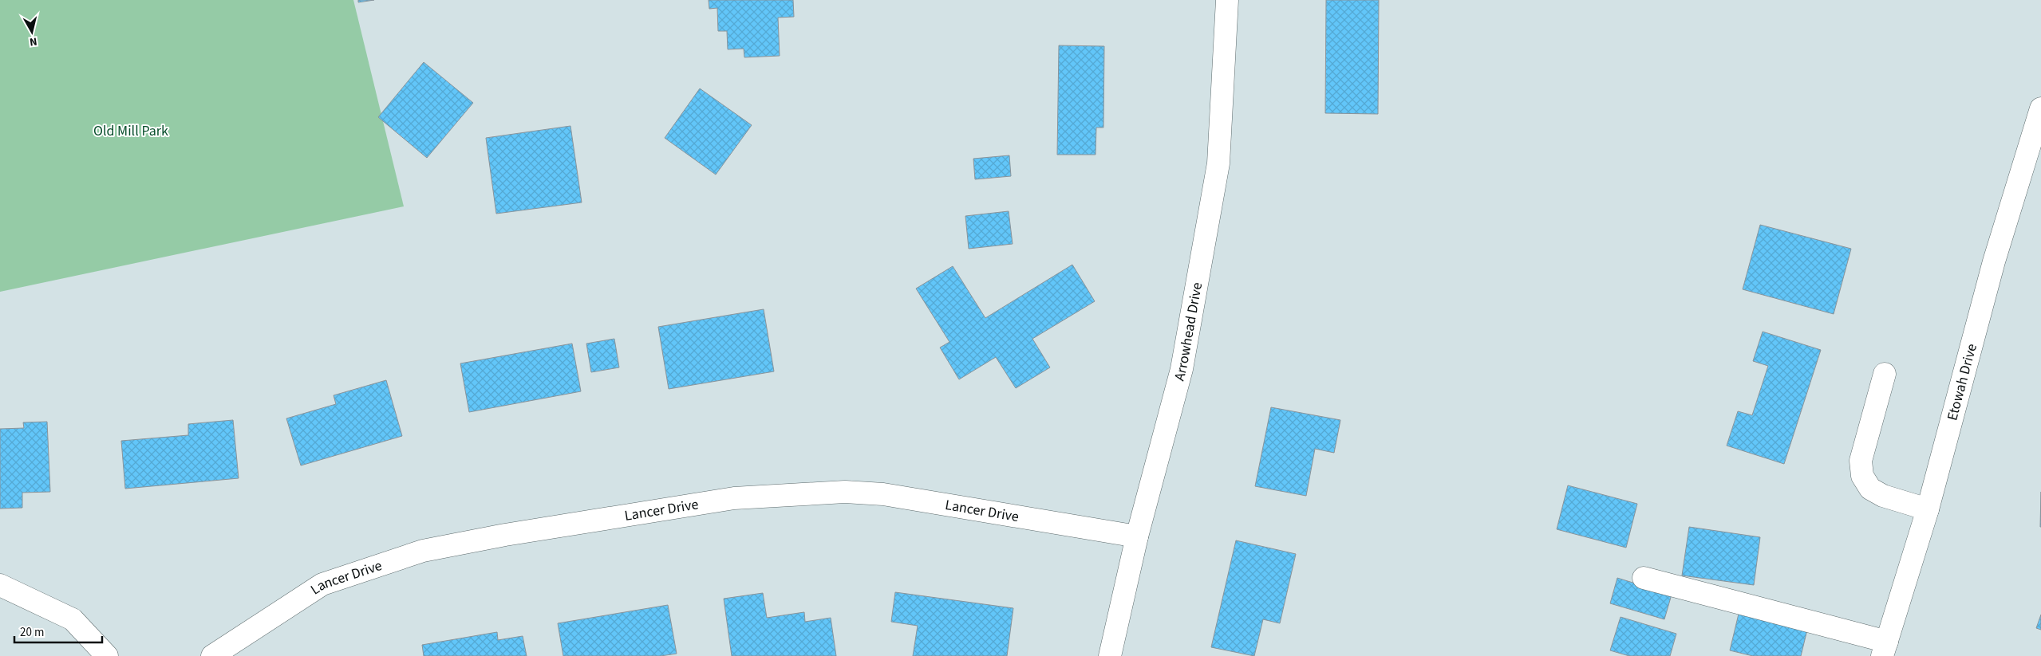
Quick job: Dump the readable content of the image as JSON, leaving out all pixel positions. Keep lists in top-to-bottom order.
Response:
{
  "streets": {
    "street": ["Arrowhead Drive", "Etowah Drive", "Lancer Drive"]
  },
  "crossings": [
    ["Arrowhead Drive", "Lancer Drive"]
  ],
  "parks": ["Old Mill Park"],
  "scale_bar": "20 m",
  "north": "bottom"
}
